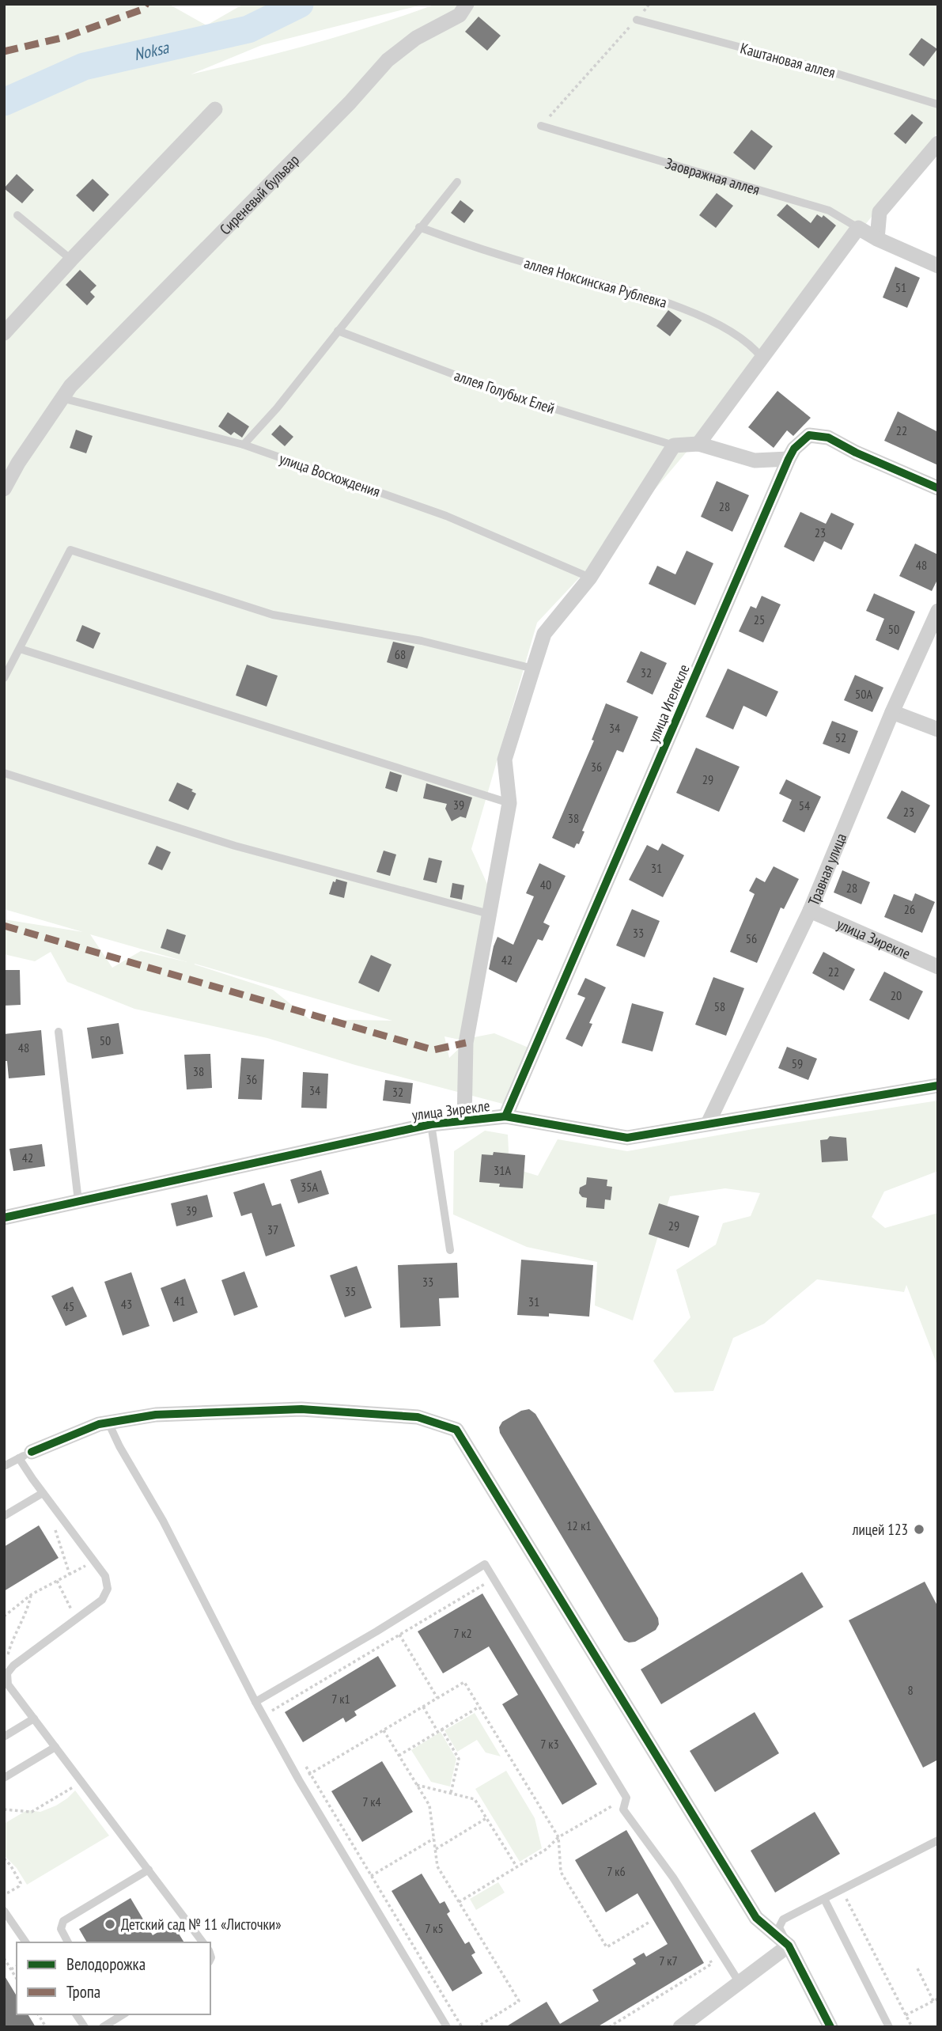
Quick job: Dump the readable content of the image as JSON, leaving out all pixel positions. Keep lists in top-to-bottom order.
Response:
{
  "streets": {
    "street": [
      "Заовражная аллея",
      "Сиреневый бульвар",
      "улица Игелекле",
      "Травная улица",
      "улица Зирекле"
    ],
    "lane": [
      "Каштановая аллея",
      "аллея Ноксинская Рублевка",
      "аллея Голубых Елей",
      "улица Восхождения"
    ]
  },
  "crossings": [
    ["Сиреневый бульвар", "улица Восхождения"],
    ["улица Игелекле", "улица Зирекле"],
    ["Травная улица", "улица Зирекле"]
  ],
  "water": ["Noksa"],
  "places": ["лицей 123", "Детский сад № 11 «Листочки»"],
  "house_numbers": [
    "51",
    "22",
    "28",
    "23",
    "48",
    "25",
    "50",
    "68",
    "32",
    "50А",
    "34",
    "52",
    "36",
    "29",
    "39",
    "54",
    "23",
    "38",
    "31",
    "40",
    "28",
    "26",
    "33",
    "56",
    "42",
    "22",
    "20",
    "58",
    "50",
    "48",
    "59",
    "38",
    "36",
    "34",
    "32",
    "42",
    "31А",
    "35А",
    "39",
    "29",
    "37",
    "33",
    "35",
    "41",
    "31",
    "43",
    "45",
    "12 к1",
    "7 к2",
    "8",
    "7 к1",
    "7 к3",
    "7 к4",
    "7 к6",
    "7 к5",
    "7 к7"
  ],
  "legend": ["Велодорожка", "Тропа"]
}
